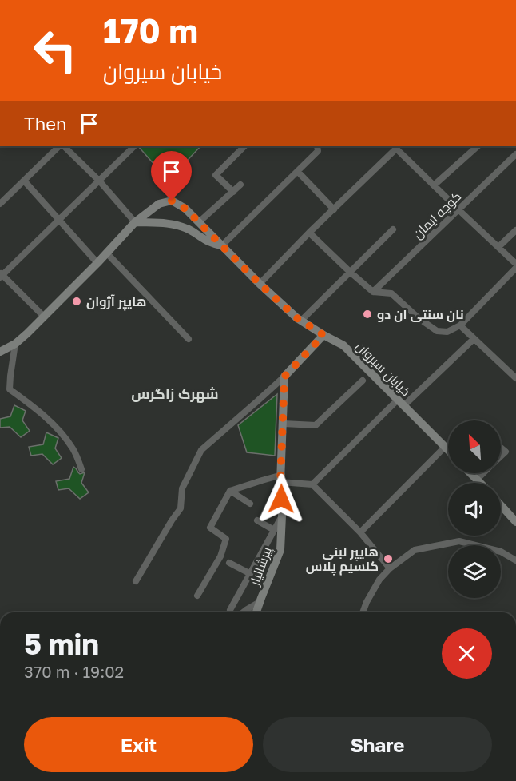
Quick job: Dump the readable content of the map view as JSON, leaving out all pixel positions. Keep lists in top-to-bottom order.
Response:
{
  "streets": {
    "street": ["کوچه ایمان", "خیابان سیروان", "پیرشالیار"]
  },
  "districts": ["شهرک زاگرس"],
  "places": ["هایپر آژوان", "نان سنتی ان دو", "هایپر لبنی کلسیم پلاس"],
  "north": "top left",
  "page": {
    "turn": ["170 m", "خیابان سیروان"],
    "then": "Then",
    "heading": ["5 min", "370 m · 19:02"],
    "buttons": ["Exit", "Share"]
  }
}
